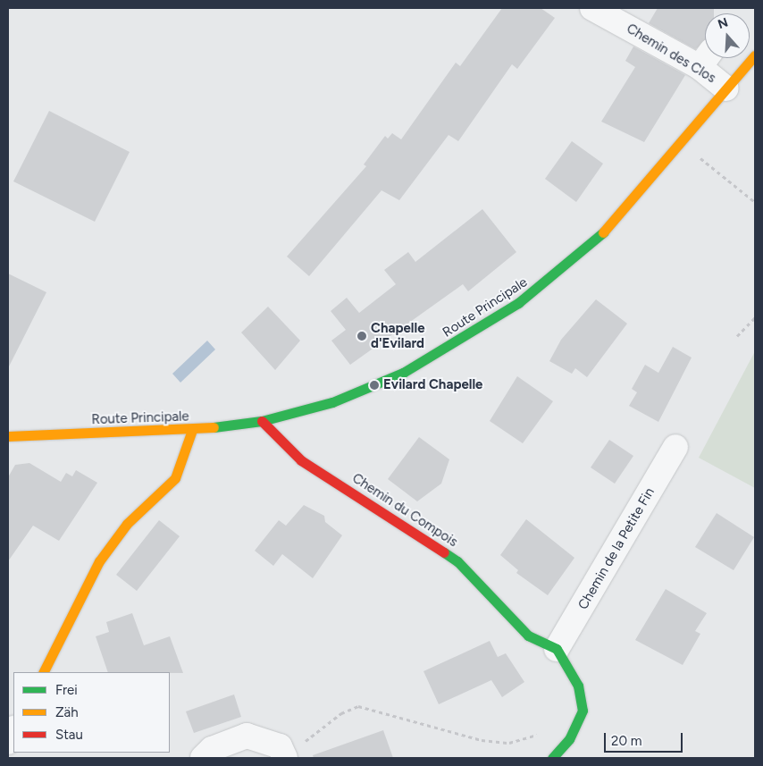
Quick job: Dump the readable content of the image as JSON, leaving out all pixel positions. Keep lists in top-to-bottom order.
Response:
{
  "streets": {
    "street": [
      "Chemin des Clos",
      "Route Principale",
      "Chemin du Compois",
      "Chemin de la Petite Fin"
    ]
  },
  "crossings": [
    ["Chemin des Clos", "Route Principale"],
    ["Route Principale", "Chemin du Compois"],
    ["Chemin du Compois", "Chemin de la Petite Fin"]
  ],
  "places": ["Chapelle d'Evilard", "Evilard Chapelle"],
  "legend": ["Frei", "Zäh", "Stau"],
  "scale_bar": "20 m",
  "north": "top"
}
